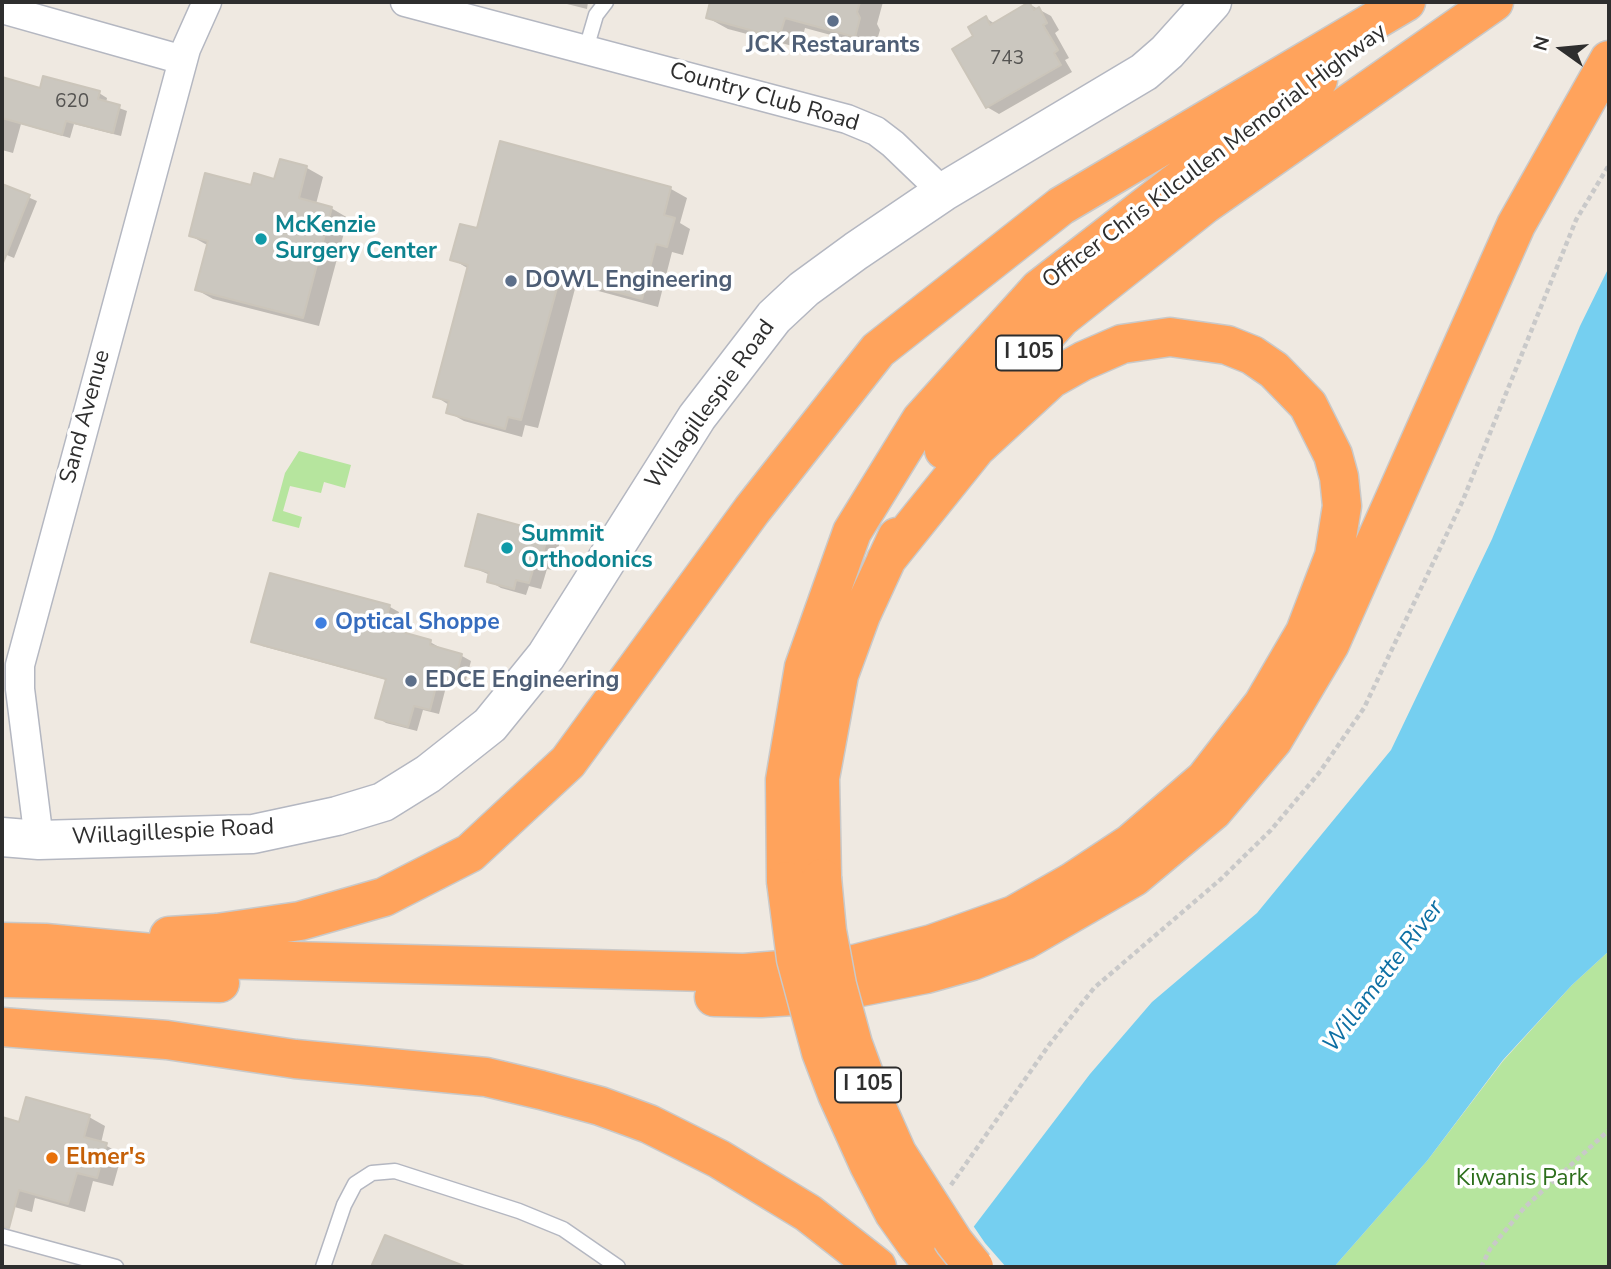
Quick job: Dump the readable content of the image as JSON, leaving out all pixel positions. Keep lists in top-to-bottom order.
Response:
{
  "streets": {
    "highway": ["Officer Chris Kilcullen Memorial Highway", "I 105"],
    "street": ["Country Club Road", "Willagillespie Road", "Sand Avenue"]
  },
  "crossings": [
    ["Country Club Road", "Willagillespie Road"],
    ["Officer Chris Kilcullen Memorial Highway", "I 105"],
    ["Willagillespie Road", "Sand Avenue"]
  ],
  "water": ["Willamette River"],
  "parks": ["Kiwanis Park"],
  "places": [
    "JCK Restaurants",
    "McKenzie Surgery Center",
    "DOWL Engineering",
    "Summit Orthodonics",
    "Optical Shoppe",
    "EDCE Engineering",
    "Elmer's"
  ],
  "house_numbers": ["743", "620"],
  "north": "left"
}
